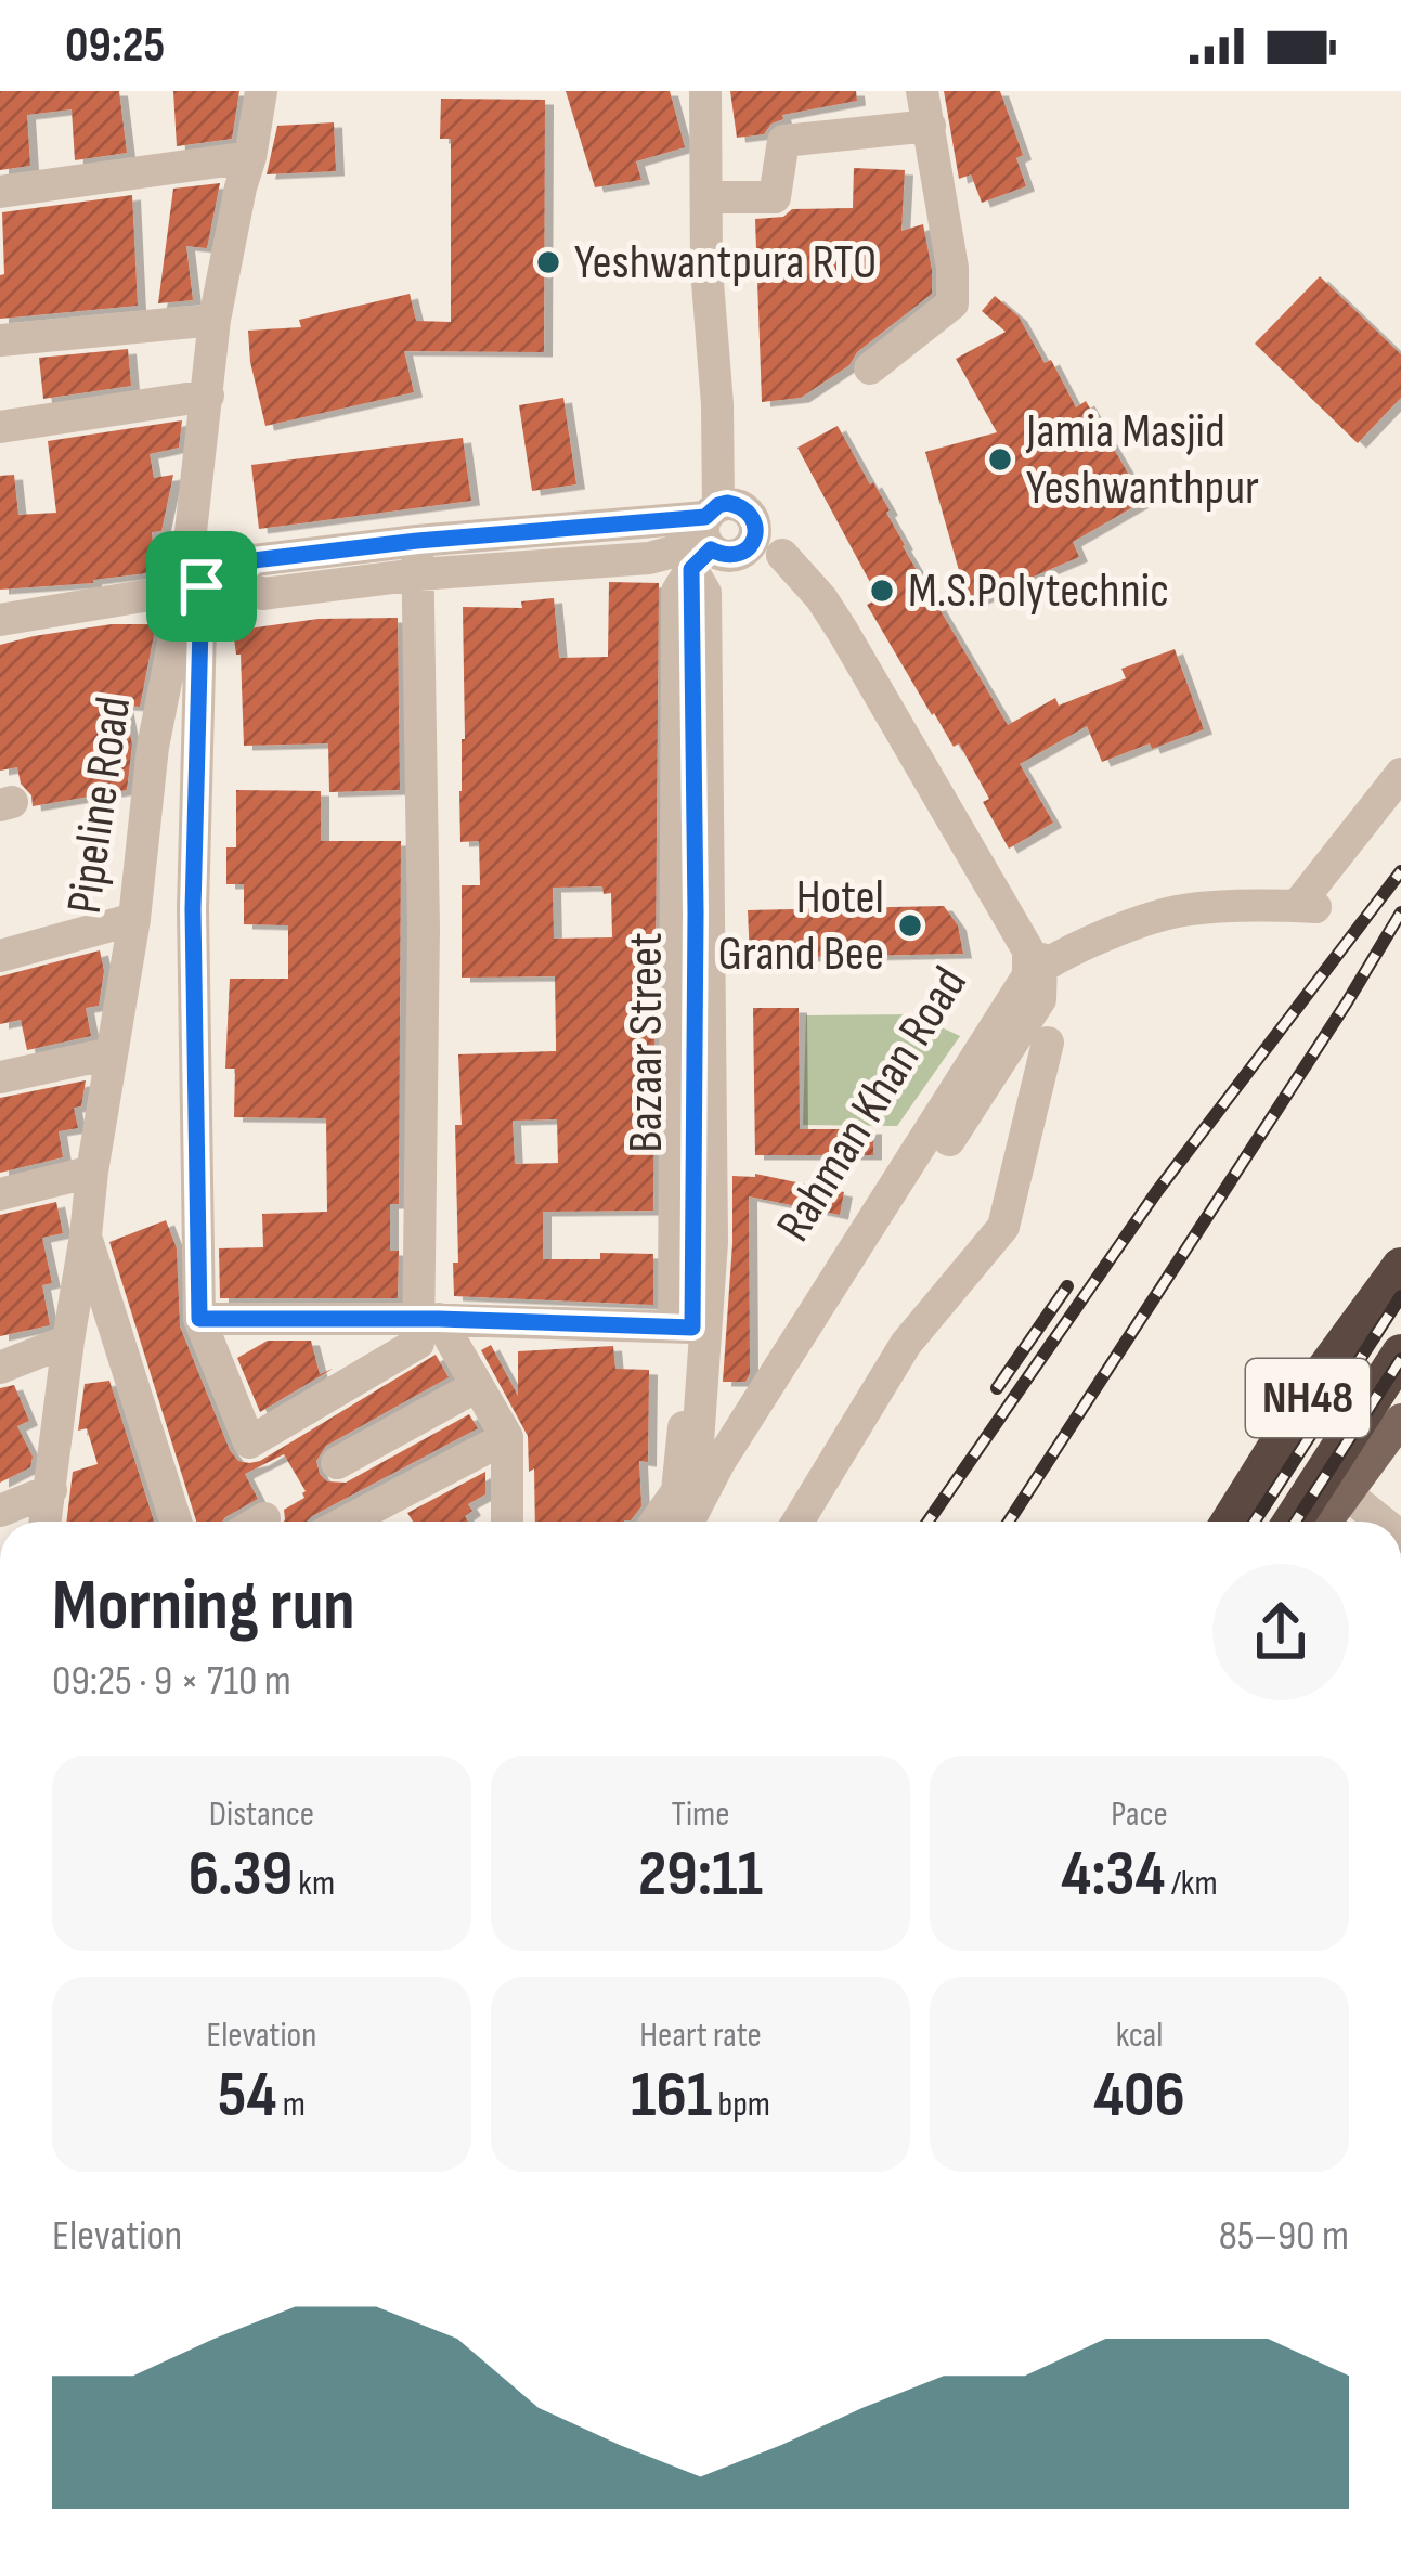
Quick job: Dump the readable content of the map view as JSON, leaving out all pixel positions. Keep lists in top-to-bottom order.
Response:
{
  "streets": {
    "highway": ["NH48"],
    "street": ["Pipeline Road", "Rahman Khan Road"]
  },
  "places": [
    "Yeshwantpura RTO",
    "Jamia Masjid Yeshwanthpur",
    "M.S.Polytechnic",
    "Hotel Grand Bee"
  ],
  "page": {
    "status": "09:25",
    "heading": ["Morning run", "09:25 · 9 × 710 m"],
    "stats": [
      ["Distance", "6.39 km"],
      ["Time", "29:11"],
      ["Pace", "4:34 /km"],
      ["Elevation", "54 m"],
      ["Heart rate", "161 bpm"],
      ["kcal", "406"]
    ],
    "chart": ["Elevation", "85–90 m"]
  }
}
